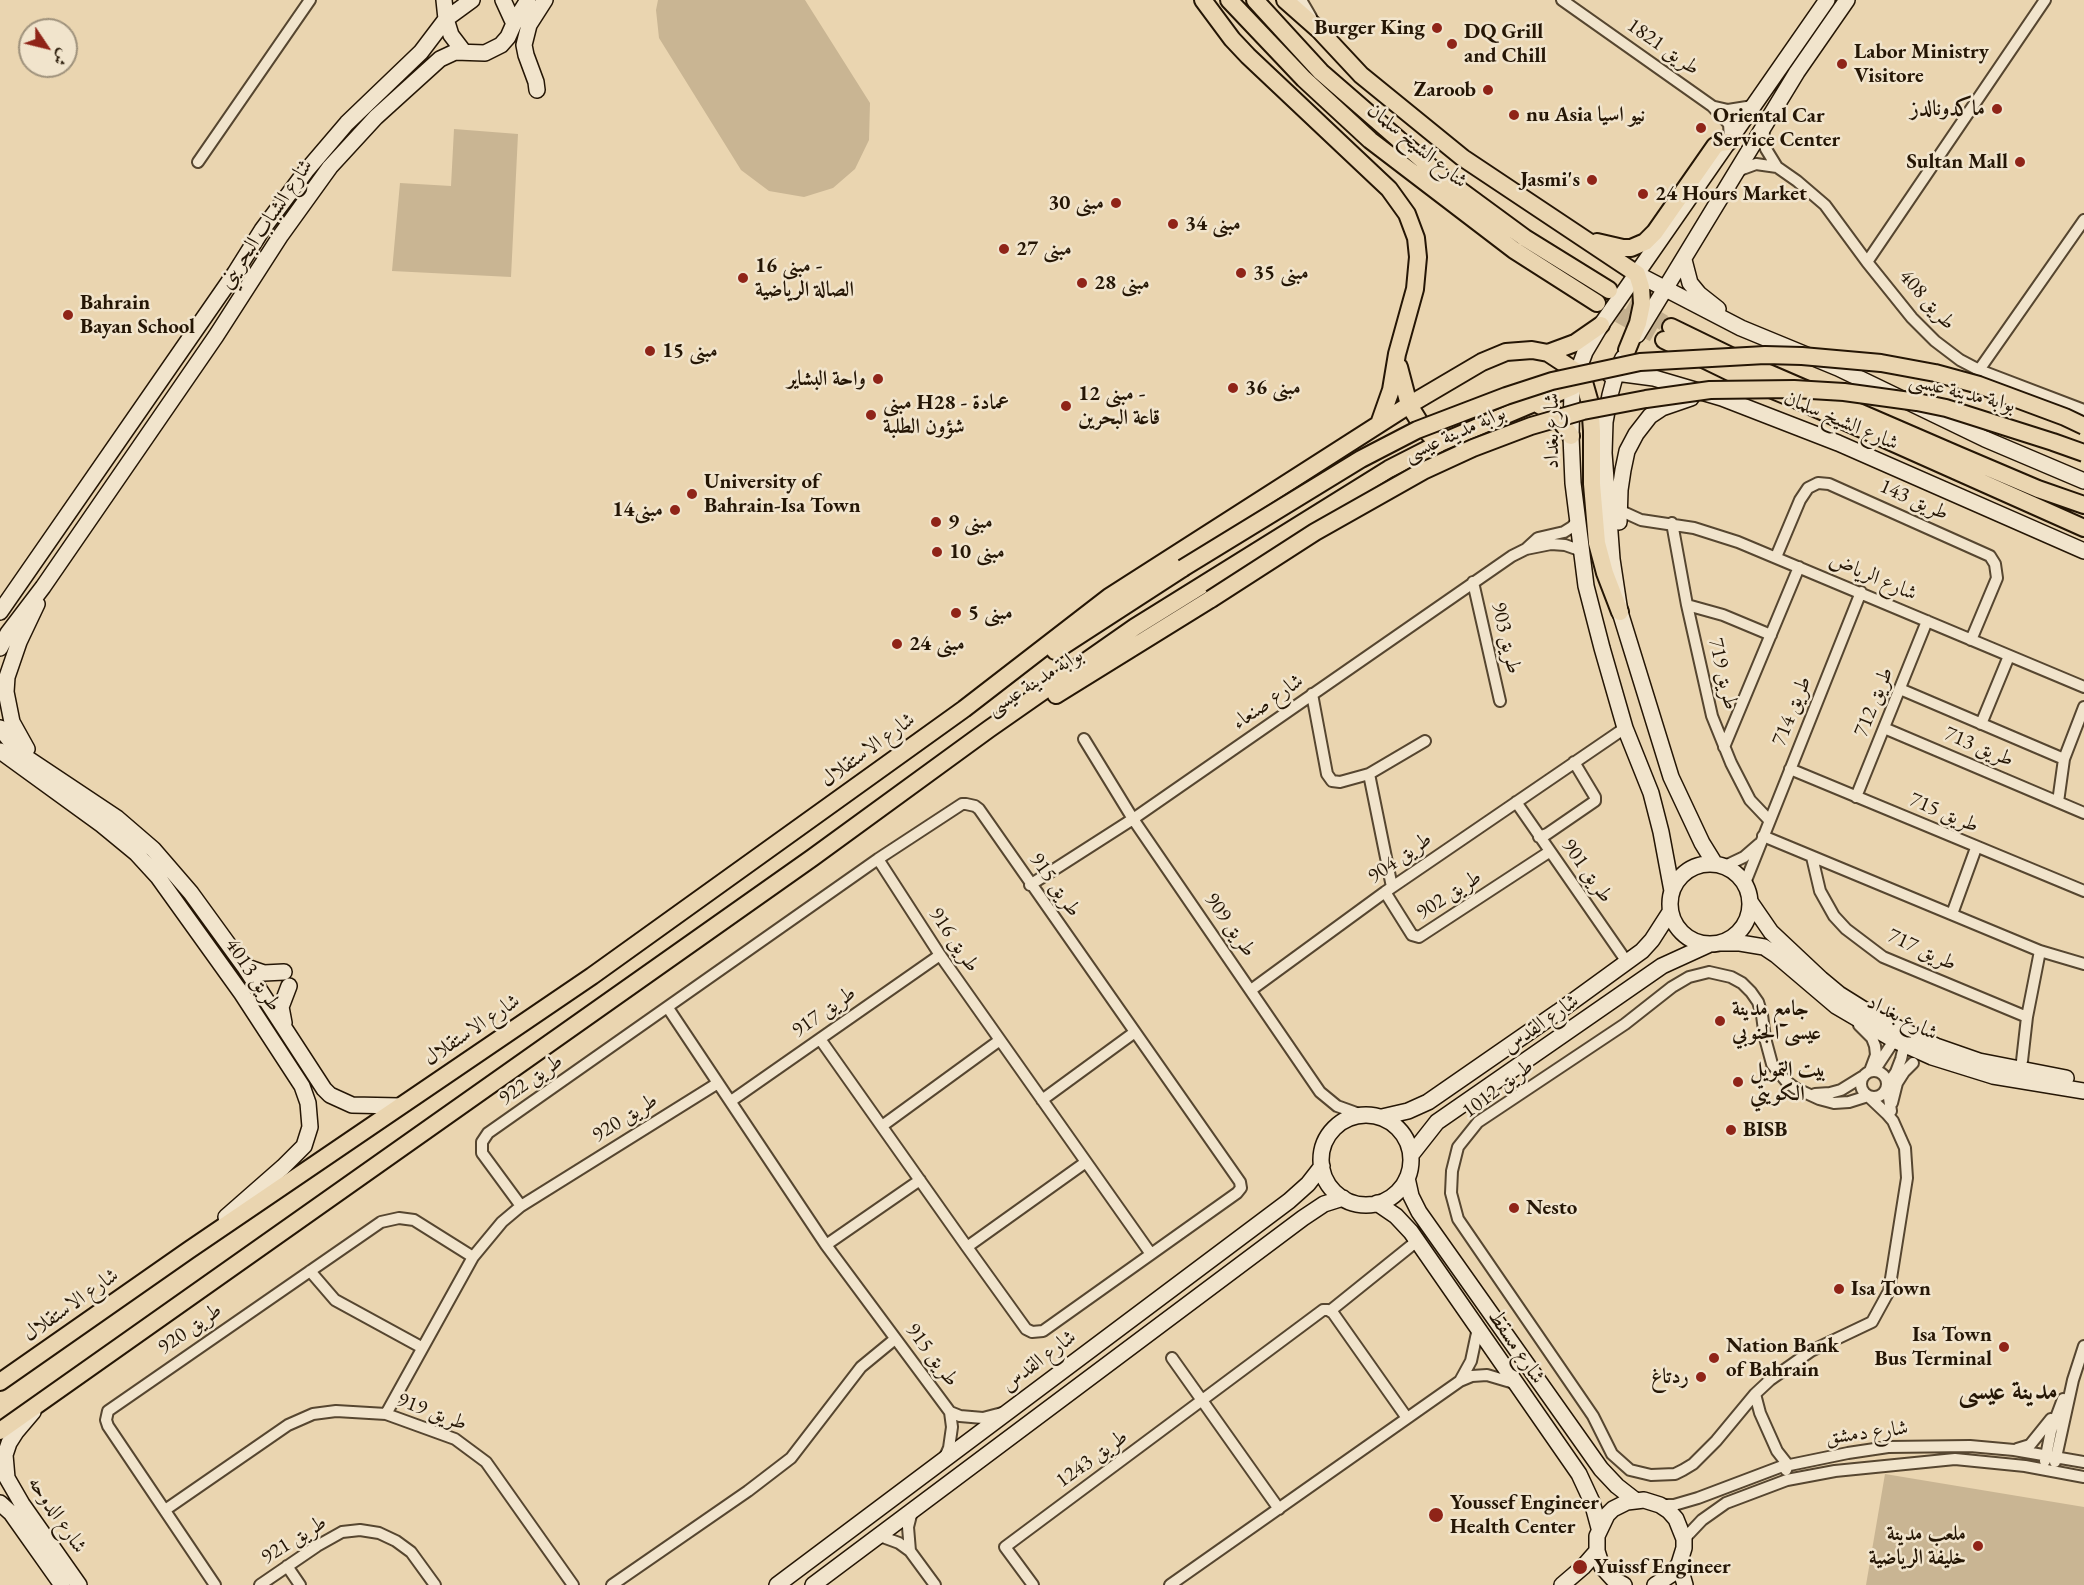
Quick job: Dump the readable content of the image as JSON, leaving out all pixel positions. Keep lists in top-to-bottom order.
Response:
{
  "streets": {
    "main road": [
      "شارع الشيخ سلمان",
      "شارع الشباب البحريني",
      "بوابة مدينة عيسى",
      "شارع بغداد",
      "شارع الاستقلال",
      "طريق 4013",
      "شارع القدس",
      "شارع مسقط",
      "شارع الدوحه"
    ],
    "street": [
      "طريق 1821",
      "طريق 408",
      "طريق 143",
      "شارع الرياض",
      "طريق 903",
      "طريق 719",
      "شارع صنعاء",
      "طريق 712",
      "طريق 714",
      "طريق 713",
      "طريق 715",
      "طريق 904",
      "طريق 901",
      "طريق 915",
      "طريق 902",
      "طريق 909",
      "طريق 916",
      "طريق 717",
      "طريق 917",
      "طريق 922",
      "طريق 1012",
      "طريق 920",
      "طريق 919",
      "شارع دمشق",
      "طريق 1243",
      "طريق 921"
    ]
  },
  "crossings": [
    ["شارع الشيخ سلمان", "شارع بغداد"],
    ["بوابة مدينة عيسى", "شارع الاستقلال"],
    ["شارع بغداد", "شارع صنعاء"],
    ["شارع بغداد", "طريق 714"],
    ["شارع بغداد", "طريق 904"],
    ["شارع بغداد", "شارع القدس"],
    ["طريق 143", "شارع الرياض"],
    ["شارع الرياض", "طريق 719"],
    ["شارع الرياض", "طريق 712"],
    ["شارع الرياض", "طريق 714"],
    ["طريق 903", "شارع صنعاء"],
    ["طريق 719", "طريق 714"],
    ["شارع صنعاء", "طريق 915"],
    ["شارع صنعاء", "طريق 909"],
    ["طريق 712", "طريق 713"],
    ["طريق 712", "طريق 715"],
    ["طريق 714", "طريق 715"],
    ["طريق 714", "طريق 717"],
    ["طريق 714", "شارع القدس"],
    ["شارع الاستقلال", "طريق 4013"],
    ["طريق 904", "طريق 901"],
    ["طريق 904", "طريق 902"],
    ["طريق 904", "طريق 909"],
    ["طريق 901", "طريق 902"],
    ["طريق 901", "شارع القدس"],
    ["طريق 915", "طريق 916"],
    ["طريق 915", "طريق 917"],
    ["طريق 915", "شارع القدس"],
    ["طريق 915", "طريق 922"],
    ["طريق 915", "طريق 920"],
    ["طريق 909", "شارع القدس"],
    ["طريق 909", "شارع مسقط"],
    ["طريق 916", "طريق 917"],
    ["شارع القدس", "شارع مسقط"],
    ["طريق 922", "طريق 920"],
    ["طريق 920", "طريق 919"],
    ["شارع مسقط", "طريق 1243"]
  ],
  "districts": ["مدينة عيسى"],
  "places": [
    "Burger King",
    "DQ Grill and Chill",
    "Labor Ministry Visitore",
    "Zaroob",
    "ماكدونالدز",
    "nu Asia نيو اسيا",
    "Oriental Car Service Center",
    "Sultan Mall",
    "Jasmi's",
    "24 Hours Market",
    "مبنى 30",
    "مبنى 34",
    "مبنى 27",
    "مبنى 35",
    "مبنى 16 - الصالة الرياضية",
    "مبنى 28",
    "Bahrain Bayan School",
    "مبنى 15",
    "واحة البشاير",
    "مبنى 36",
    "مبنى 12 - قاعة البحرين",
    "مبنى H28 - عمادة شؤون الطلبة",
    "University of Bahrain-Isa Town",
    "مبنى14",
    "مبنى 9",
    "مبنى 10",
    "مبنى 5",
    "مبنى 24",
    "جامع مدينة عيسى الجنوبي",
    "بيت التمويل الكويتي",
    "BISB",
    "Nesto",
    "Isa Town",
    "Isa Town Bus Terminal",
    "Nation Bank of Bahrain",
    "ردتاغ",
    "Youssef Engineer Health Center",
    "ملعب مدينة خليفة الرياضية",
    "Yuissf Engineer"
  ],
  "north": "bottom right"
}
